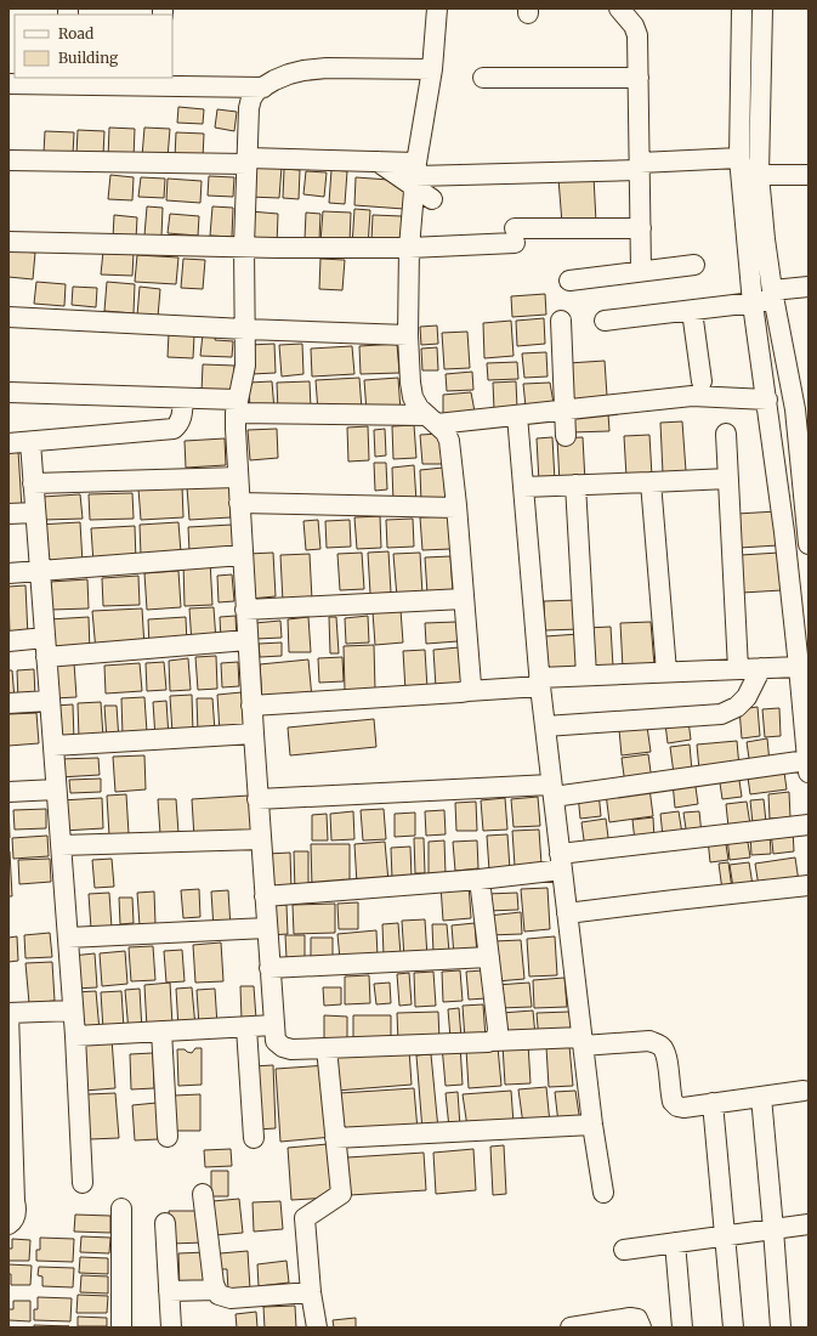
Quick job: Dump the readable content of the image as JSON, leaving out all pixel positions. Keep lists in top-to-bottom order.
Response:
{
  "legend": ["Road", "Building"]
}
